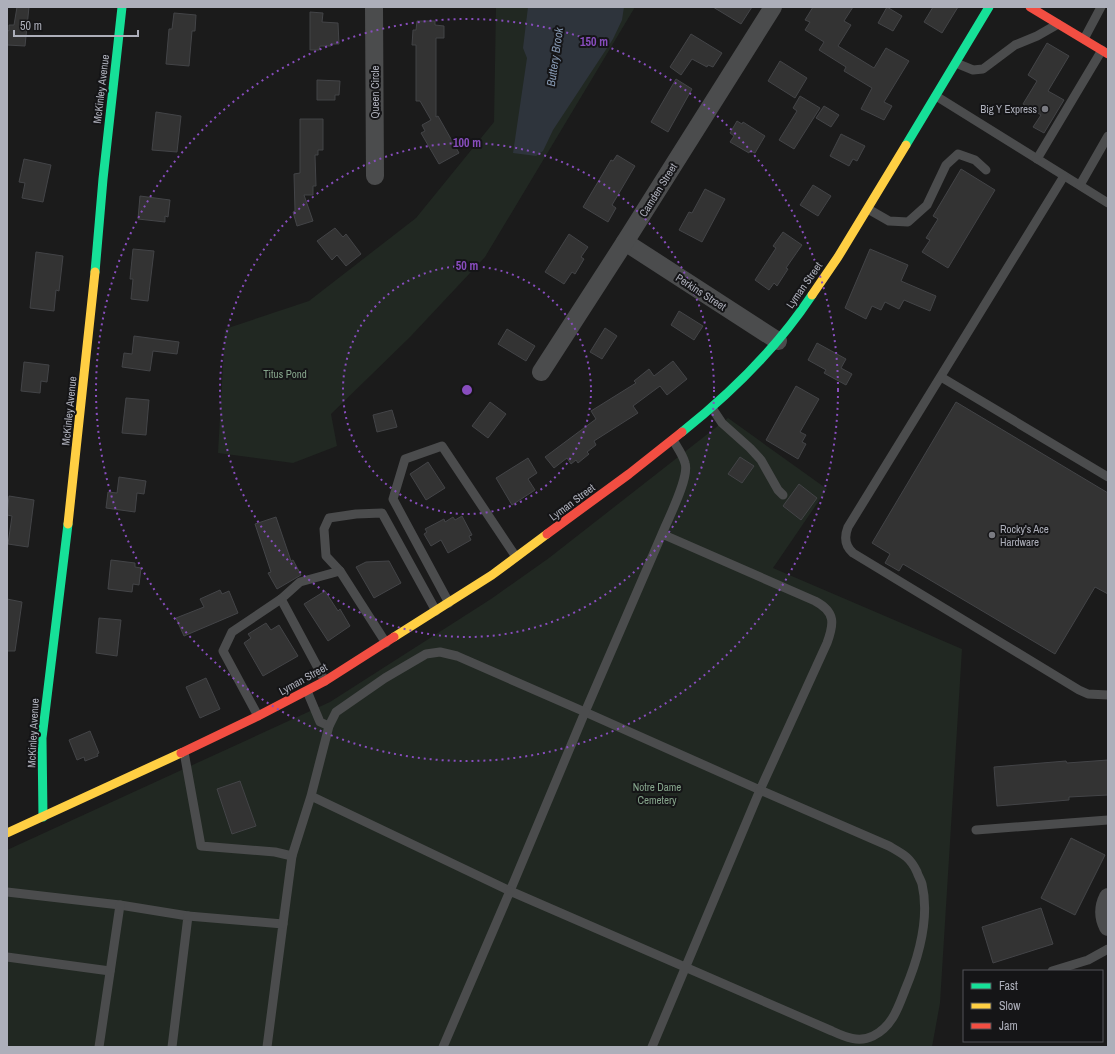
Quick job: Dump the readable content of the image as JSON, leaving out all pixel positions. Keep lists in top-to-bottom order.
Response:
{
  "streets": {
    "main road": ["McKinley Avenue", "Lyman Street"],
    "street": ["Queen Circle", "Camden Street", "Perkins Street"]
  },
  "crossings": [
    ["McKinley Avenue", "Lyman Street"],
    ["Camden Street", "Perkins Street"],
    ["Lyman Street", "Perkins Street"]
  ],
  "water": ["Buttery Brook"],
  "parks": ["Titus Pond", "Notre Dame Cemetery"],
  "places": ["Big Y Express", "Rocky's Ace Hardware"],
  "legend": ["Fast", "Slow", "Jam"],
  "scale_bar": "50 m",
  "rings": ["150 m", "100 m", "50 m"]
}
